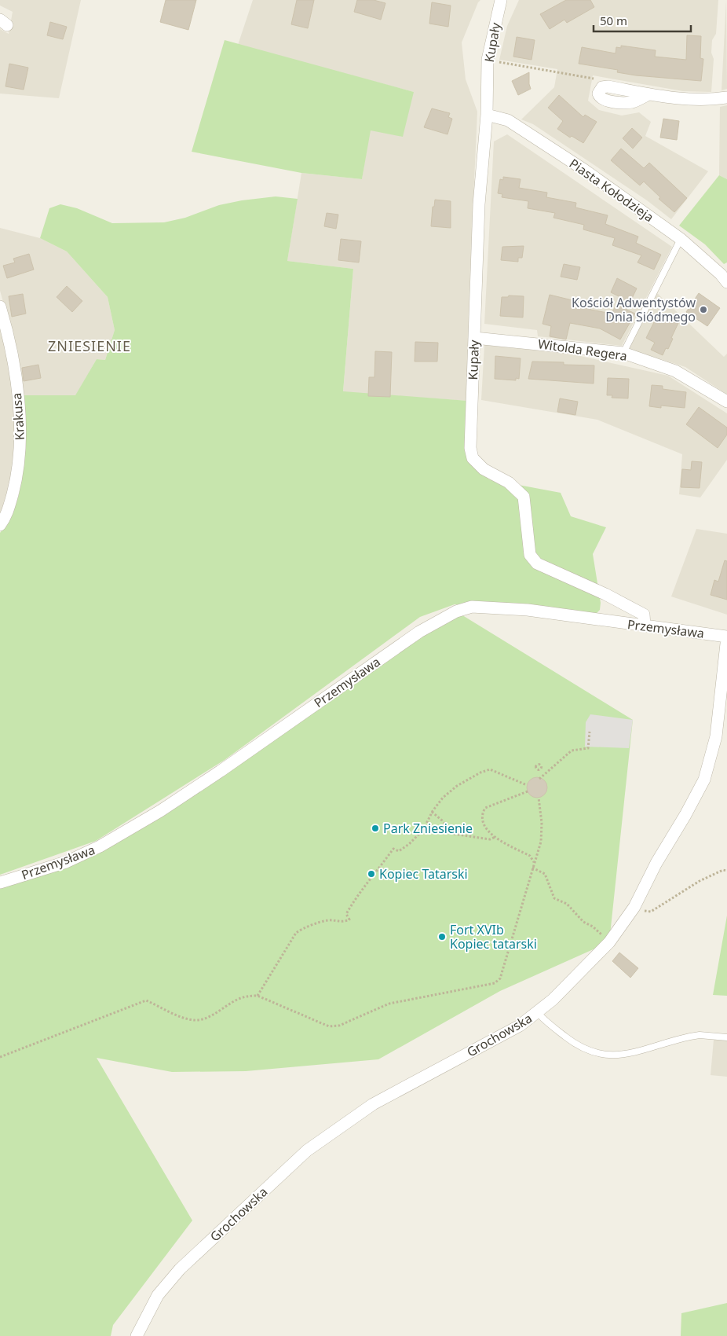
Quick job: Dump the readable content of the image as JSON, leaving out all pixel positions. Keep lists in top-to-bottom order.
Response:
{
  "streets": {
    "street": [
      "Kupały",
      "Piasta Kołodzieja",
      "Witolda Regera",
      "Krakusa",
      "Przemysława",
      "Grochowska"
    ]
  },
  "crossings": [
    ["Kupały", "Piasta Kołodzieja"],
    ["Kupały", "Witolda Regera"],
    ["Kupały", "Przemysława"],
    ["Przemysława", "Grochowska"]
  ],
  "districts": ["ZNIESIENIE"],
  "places": [
    "Kościół Adwentystów Dnia Siódmego",
    "Park Zniesienie",
    "Kopiec Tatarski",
    "Fort XVIb Kopiec tatarski"
  ],
  "scale_bar": "50 m"
}
